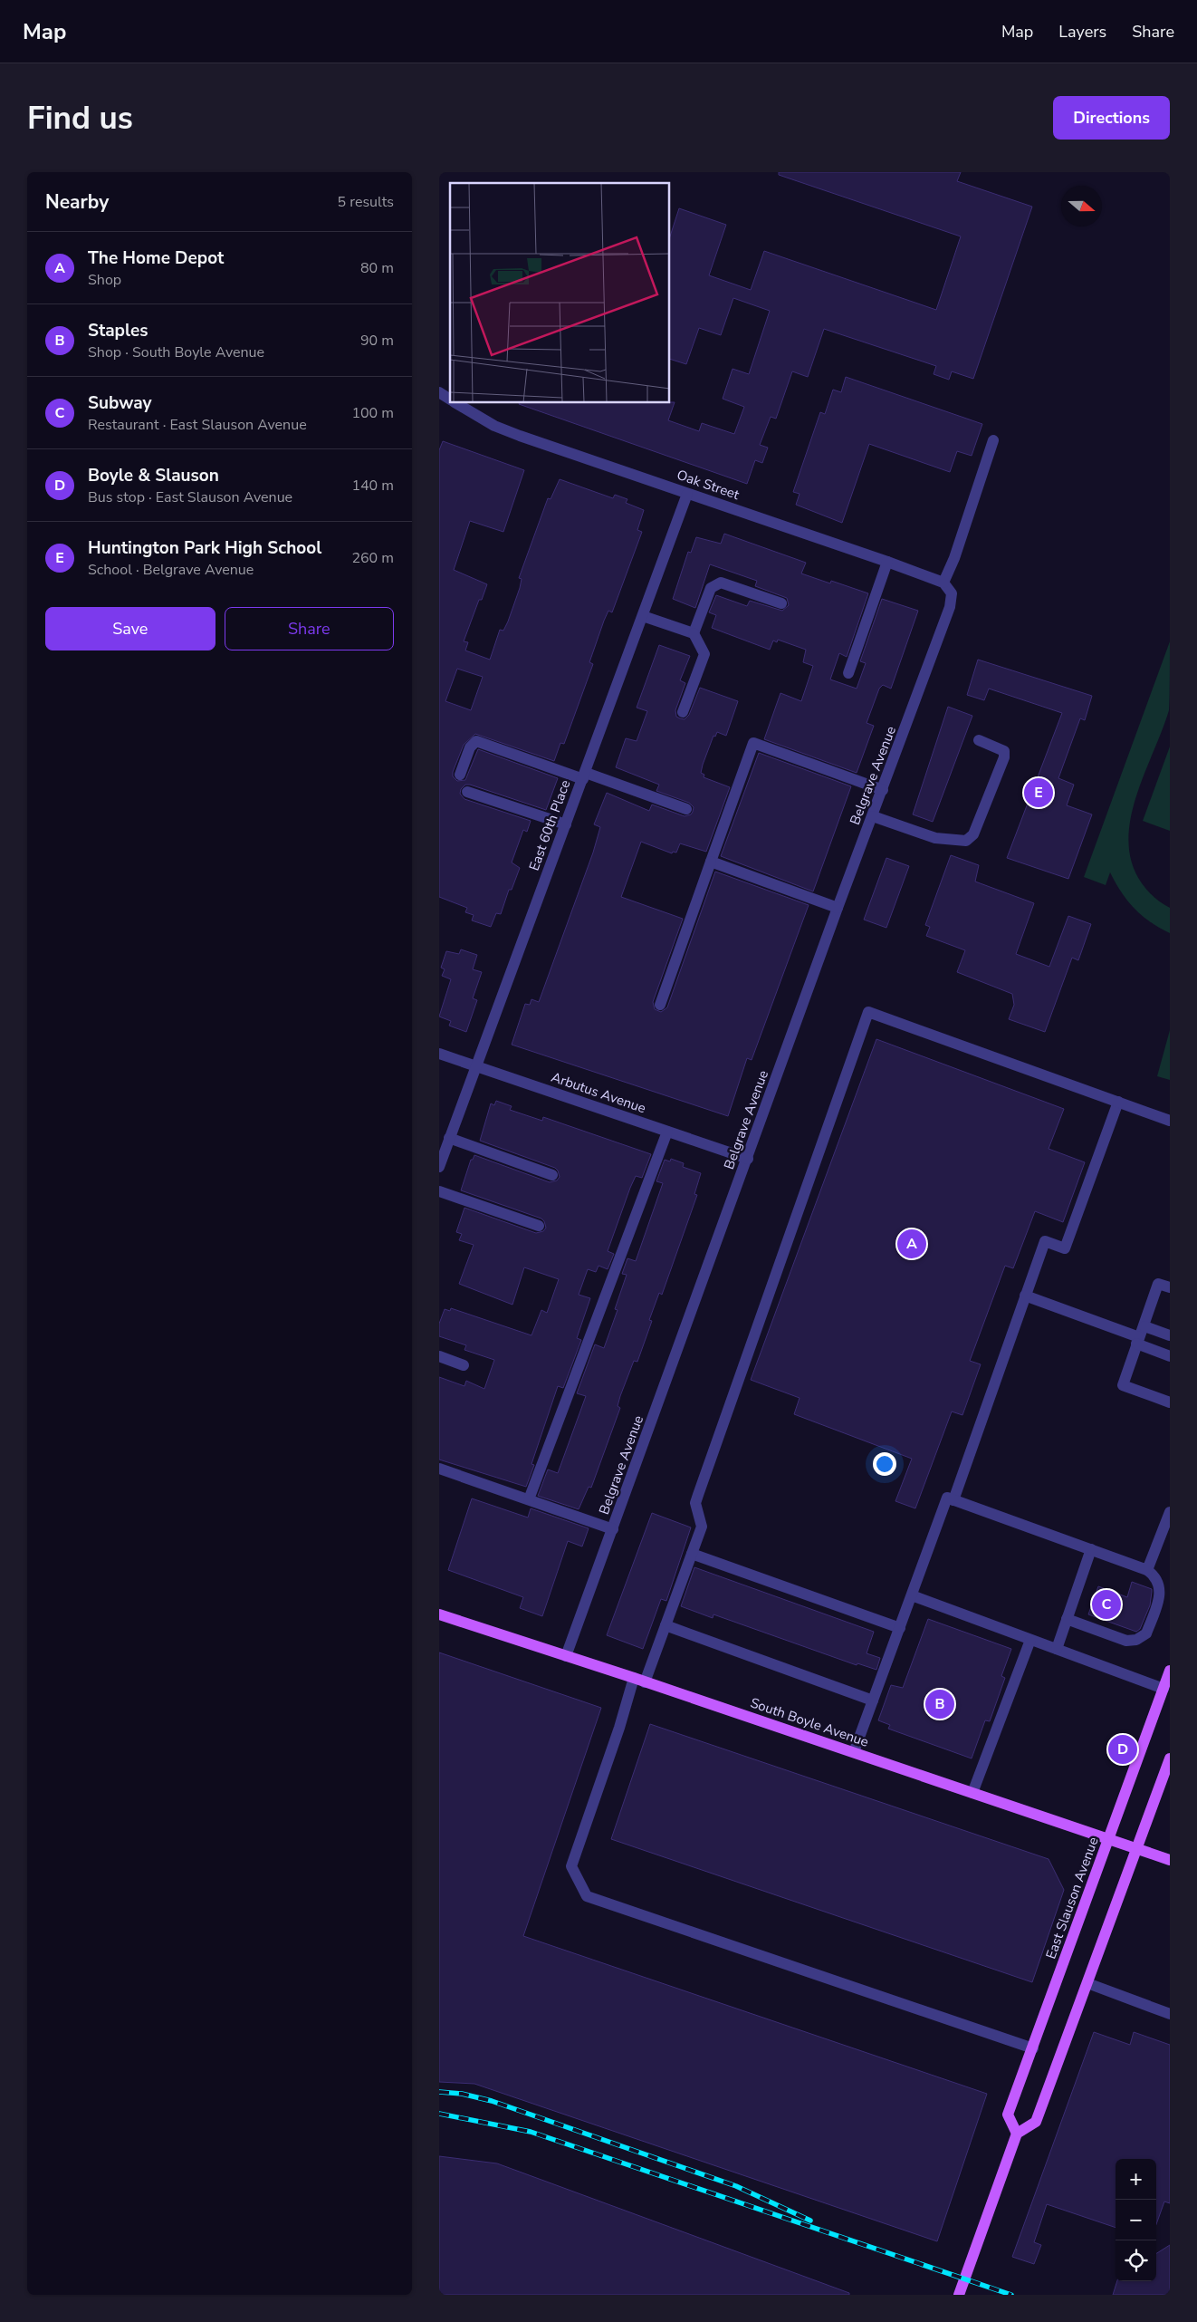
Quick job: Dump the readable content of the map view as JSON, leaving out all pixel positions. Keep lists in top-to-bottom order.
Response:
{
  "streets": {
    "main road": ["South Boyle Avenue", "East Slauson Avenue"],
    "street": [
      "Oak Street",
      "Belgrave Avenue",
      "East 60th Place",
      "Arbutus Avenue"
    ]
  },
  "crossings": [
    ["Oak Street", "Belgrave Avenue"],
    ["Oak Street", "East 60th Place"],
    ["Belgrave Avenue", "Arbutus Avenue"],
    ["Belgrave Avenue", "South Boyle Avenue"],
    ["East 60th Place", "Arbutus Avenue"],
    ["South Boyle Avenue", "East Slauson Avenue"]
  ],
  "north": "right",
  "page": {
    "header": "Map",
    "nav": ["Map", "Layers", "Share"],
    "buttons": [
      "Directions",
      ["Save", "Share"]
    ],
    "title": "Find us",
    "heading": ["Nearby", "5 results"],
    "list": [
      {
        "mark": "A",
        "name": "The Home Depot",
        "note": "Shop",
        "value": "80 m"
      },
      {
        "mark": "B",
        "name": "Staples",
        "note": "Shop · South Boyle Avenue",
        "value": "90 m"
      },
      {
        "mark": "C",
        "name": "Subway",
        "note": "Restaurant · East Slauson Avenue",
        "value": "100 m"
      },
      {
        "mark": "D",
        "name": "Boyle & Slauson",
        "note": "Bus stop · East Slauson Avenue",
        "value": "140 m"
      },
      {
        "mark": "E",
        "name": "Huntington Park High School",
        "note": "School · Belgrave Avenue",
        "value": "260 m"
      }
    ],
    "pins": [
      "E",
      "A",
      "C",
      "B",
      "D"
    ],
    "map_buttons": ["+", "−"]
  }
}
